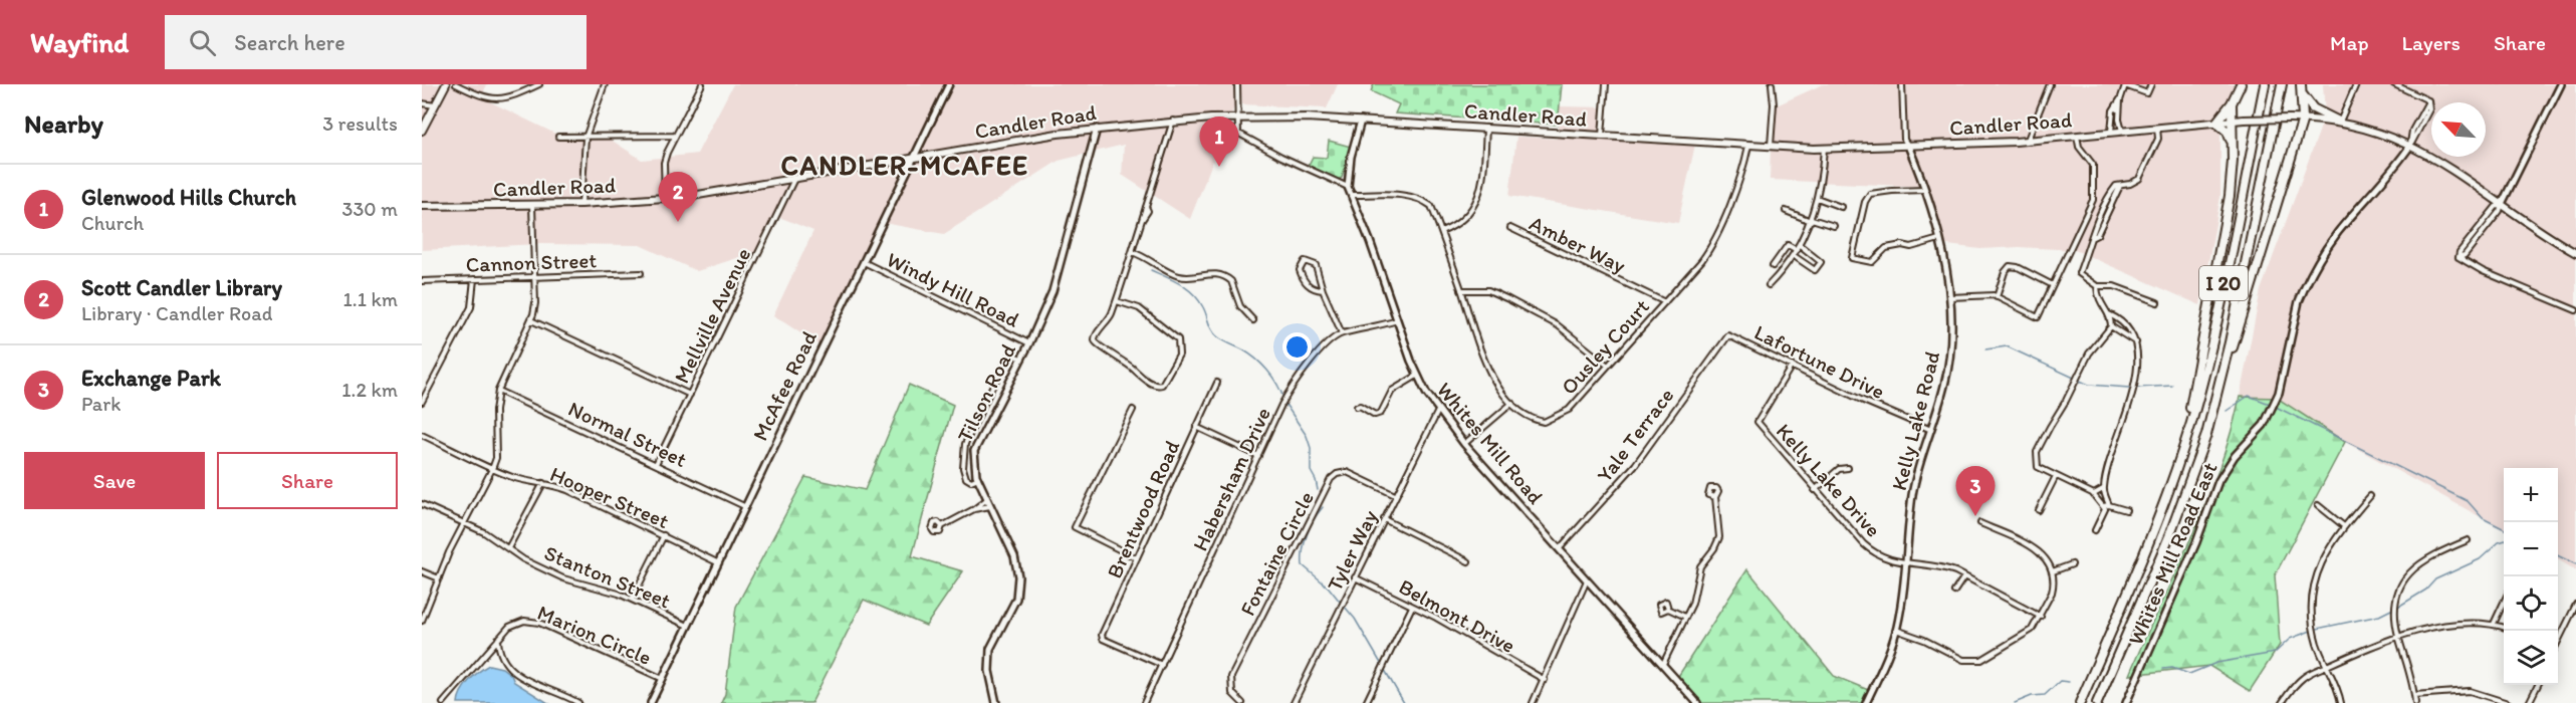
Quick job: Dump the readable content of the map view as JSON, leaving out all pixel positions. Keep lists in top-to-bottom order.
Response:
{
  "streets": {
    "highway": ["I 20"],
    "main road": ["Candler Road"],
    "street": [
      "Amber Way",
      "Cannon Street",
      "Windy Hill Road",
      "Mellville Avenue",
      "Ousley Court",
      "Lafortune Drive",
      "McAfee Road",
      "Tilson Road",
      "Kelly Lake Road",
      "Normal Street",
      "Yale Terrace",
      "Whites Mill Road",
      "Habersham Drive",
      "Kelly Lake Drive",
      "Hooper Street",
      "Brentwood Road",
      "Tyler Way",
      "Fontaine Circle",
      "Whites Mill Road East",
      "Stanton Street",
      "Belmont Drive",
      "Marion Circle"
    ]
  },
  "crossings": [
    ["Candler Road", "Mellville Avenue"],
    ["Candler Road", "Ousley Court"],
    ["Candler Road", "McAfee Road"],
    ["Candler Road", "Tilson Road"],
    ["Candler Road", "Kelly Lake Road"],
    ["Candler Road", "Whites Mill Road"],
    ["Candler Road", "Whites Mill Road East"],
    ["Amber Way", "Ousley Court"],
    ["Windy Hill Road", "McAfee Road"],
    ["Windy Hill Road", "Tilson Road"],
    ["Mellville Avenue", "Normal Street"],
    ["Ousley Court", "Whites Mill Road"],
    ["Lafortune Drive", "Kelly Lake Road"],
    ["Lafortune Drive", "Yale Terrace"],
    ["Lafortune Drive", "Kelly Lake Drive"],
    ["McAfee Road", "Normal Street"],
    ["McAfee Road", "Hooper Street"],
    ["McAfee Road", "Stanton Street"],
    ["McAfee Road", "Marion Circle"],
    ["Kelly Lake Road", "Kelly Lake Drive"],
    ["Yale Terrace", "Whites Mill Road"],
    ["Whites Mill Road", "Habersham Drive"],
    ["Whites Mill Road", "Tyler Way"],
    ["Habersham Drive", "Brentwood Road"],
    ["Tyler Way", "Fontaine Circle"],
    ["Tyler Way", "Belmont Drive"]
  ],
  "districts": ["CANDLER-MCAFEE"],
  "north": "top left",
  "page": {
    "header": "Wayfind",
    "search": "Search here",
    "nav": ["Map", "Layers", "Share"],
    "heading": ["Nearby", "3 results"],
    "pins": ["1", "2", "3"],
    "list": [
      {
        "mark": "1",
        "name": "Glenwood Hills Church",
        "note": "Church",
        "value": "330 m"
      },
      {
        "mark": "2",
        "name": "Scott Candler Library",
        "note": "Library · Candler Road",
        "value": "1.1 km"
      },
      {
        "mark": "3",
        "name": "Exchange Park",
        "note": "Park",
        "value": "1.2 km"
      }
    ],
    "buttons": ["Save", "Share"],
    "map_buttons": ["+", "−"]
  }
}
